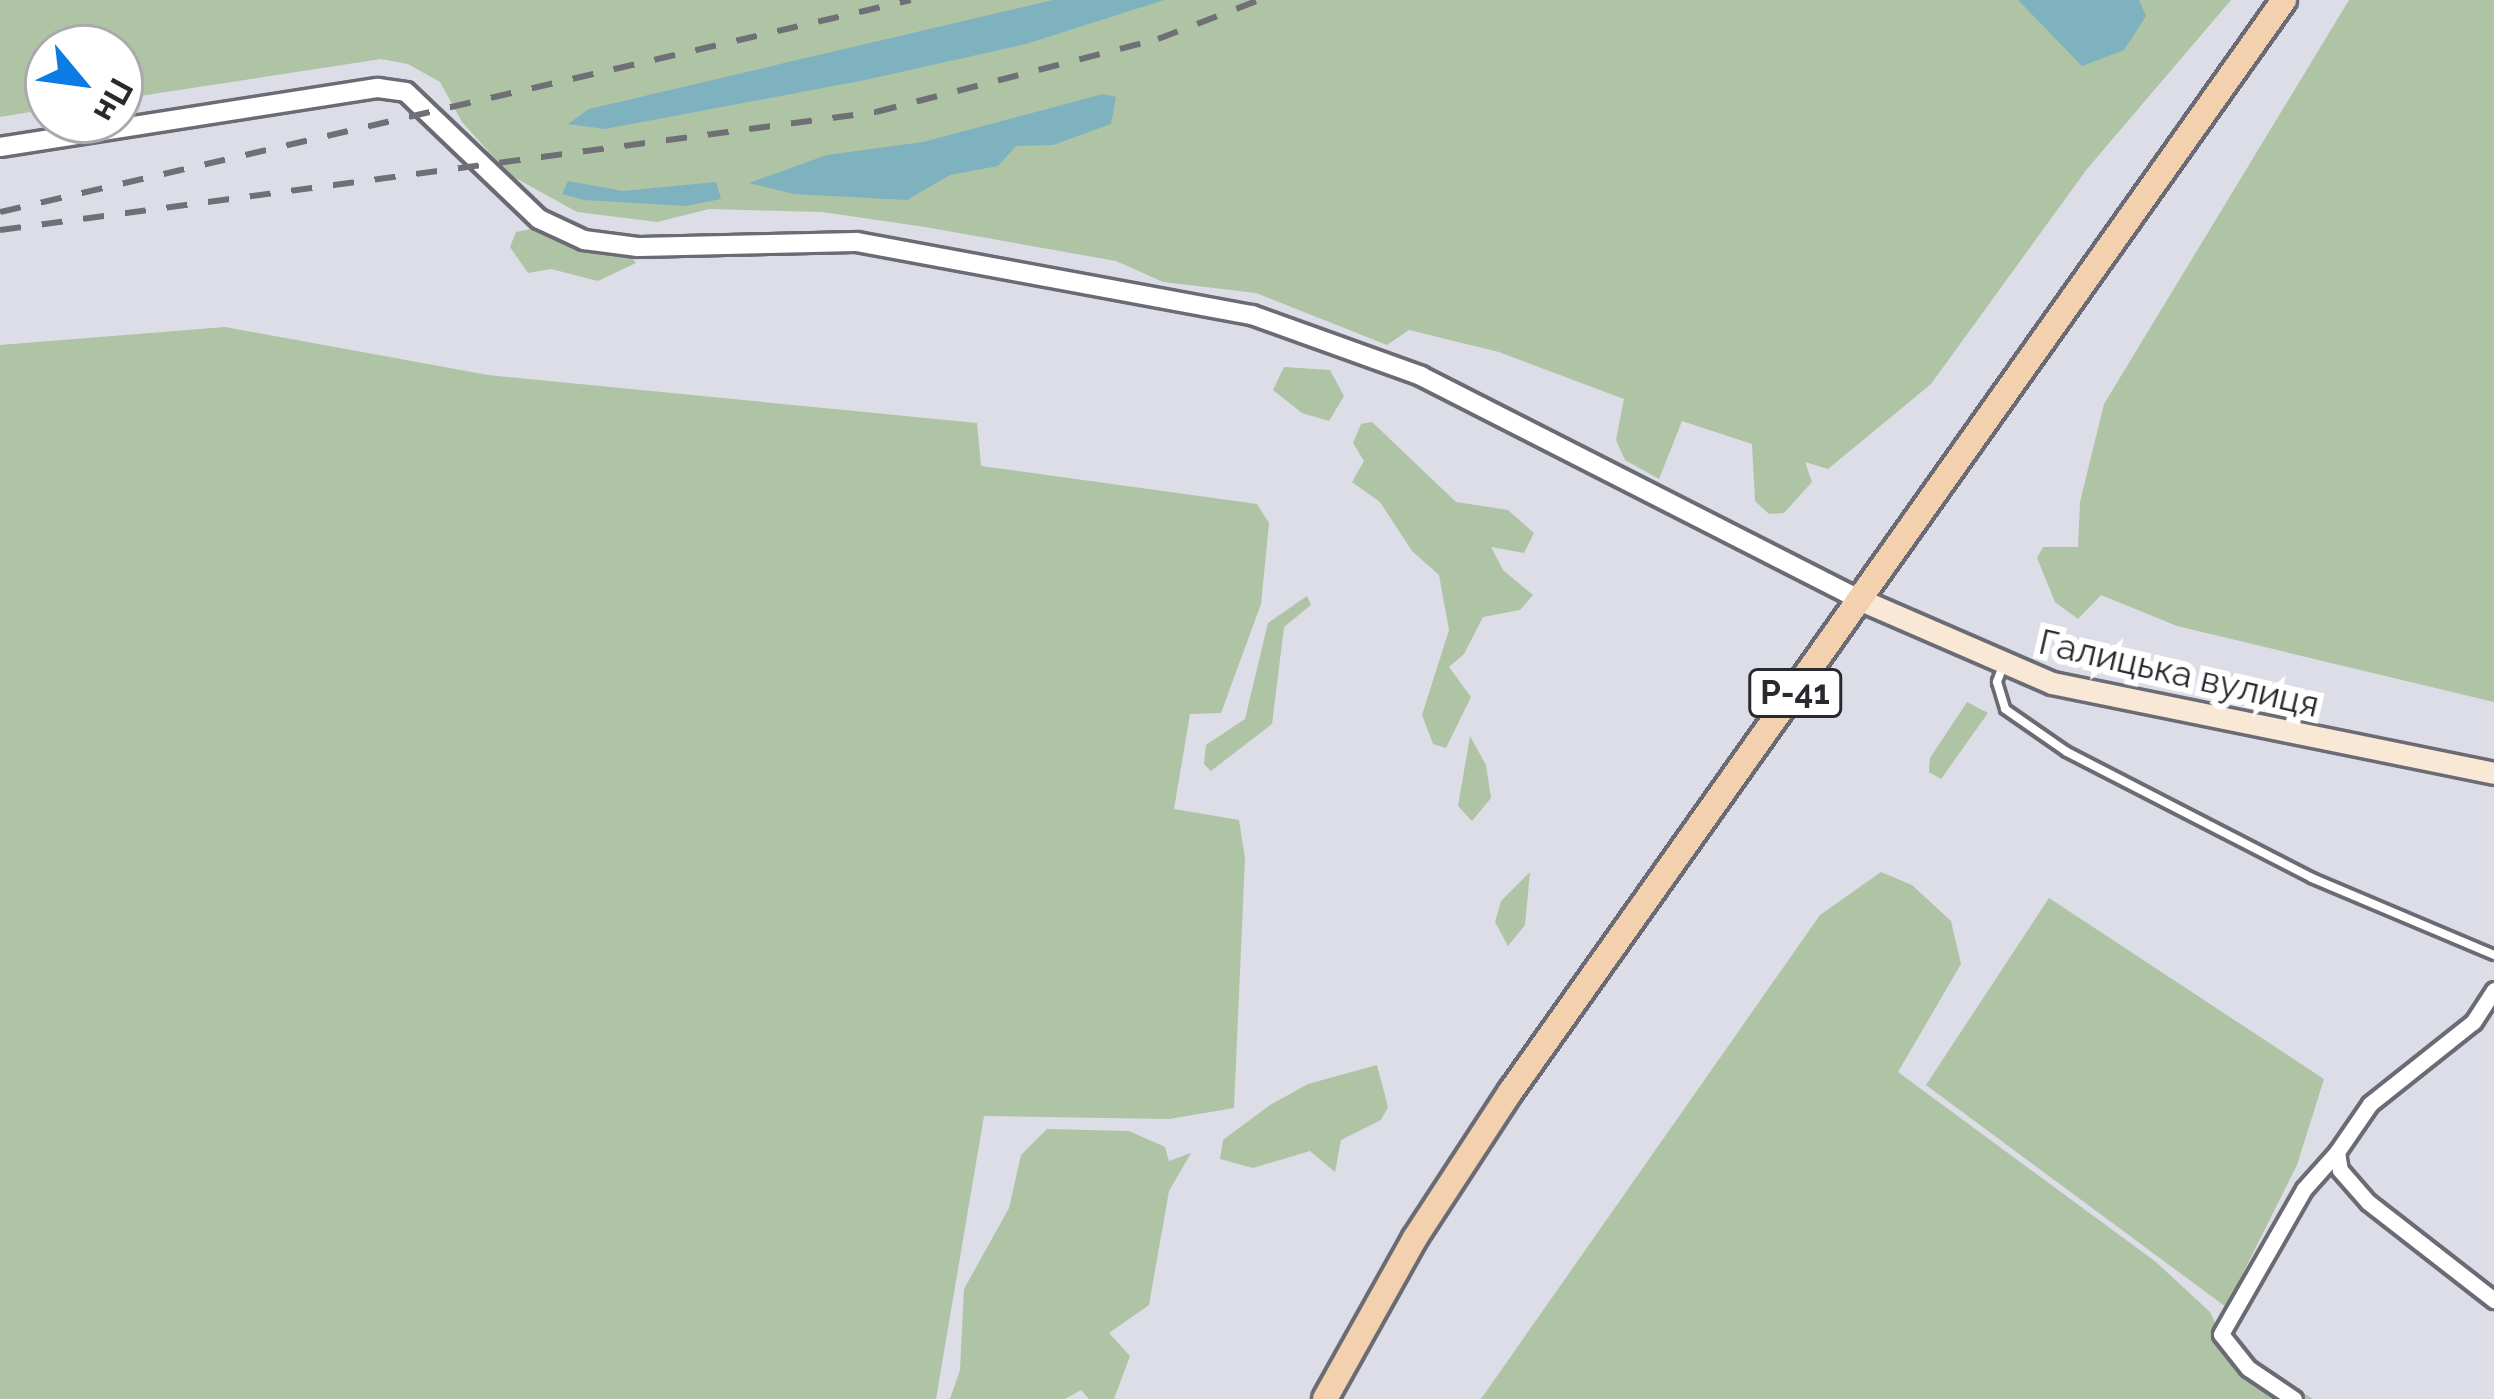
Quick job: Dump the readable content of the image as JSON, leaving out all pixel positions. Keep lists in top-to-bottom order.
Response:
{
  "streets": {
    "main road": ["Галицька вулиця", "Р-41"]
  },
  "crossings": [
    ["Галицька вулиця", "Р-41"]
  ],
  "north": "bottom right"
}
